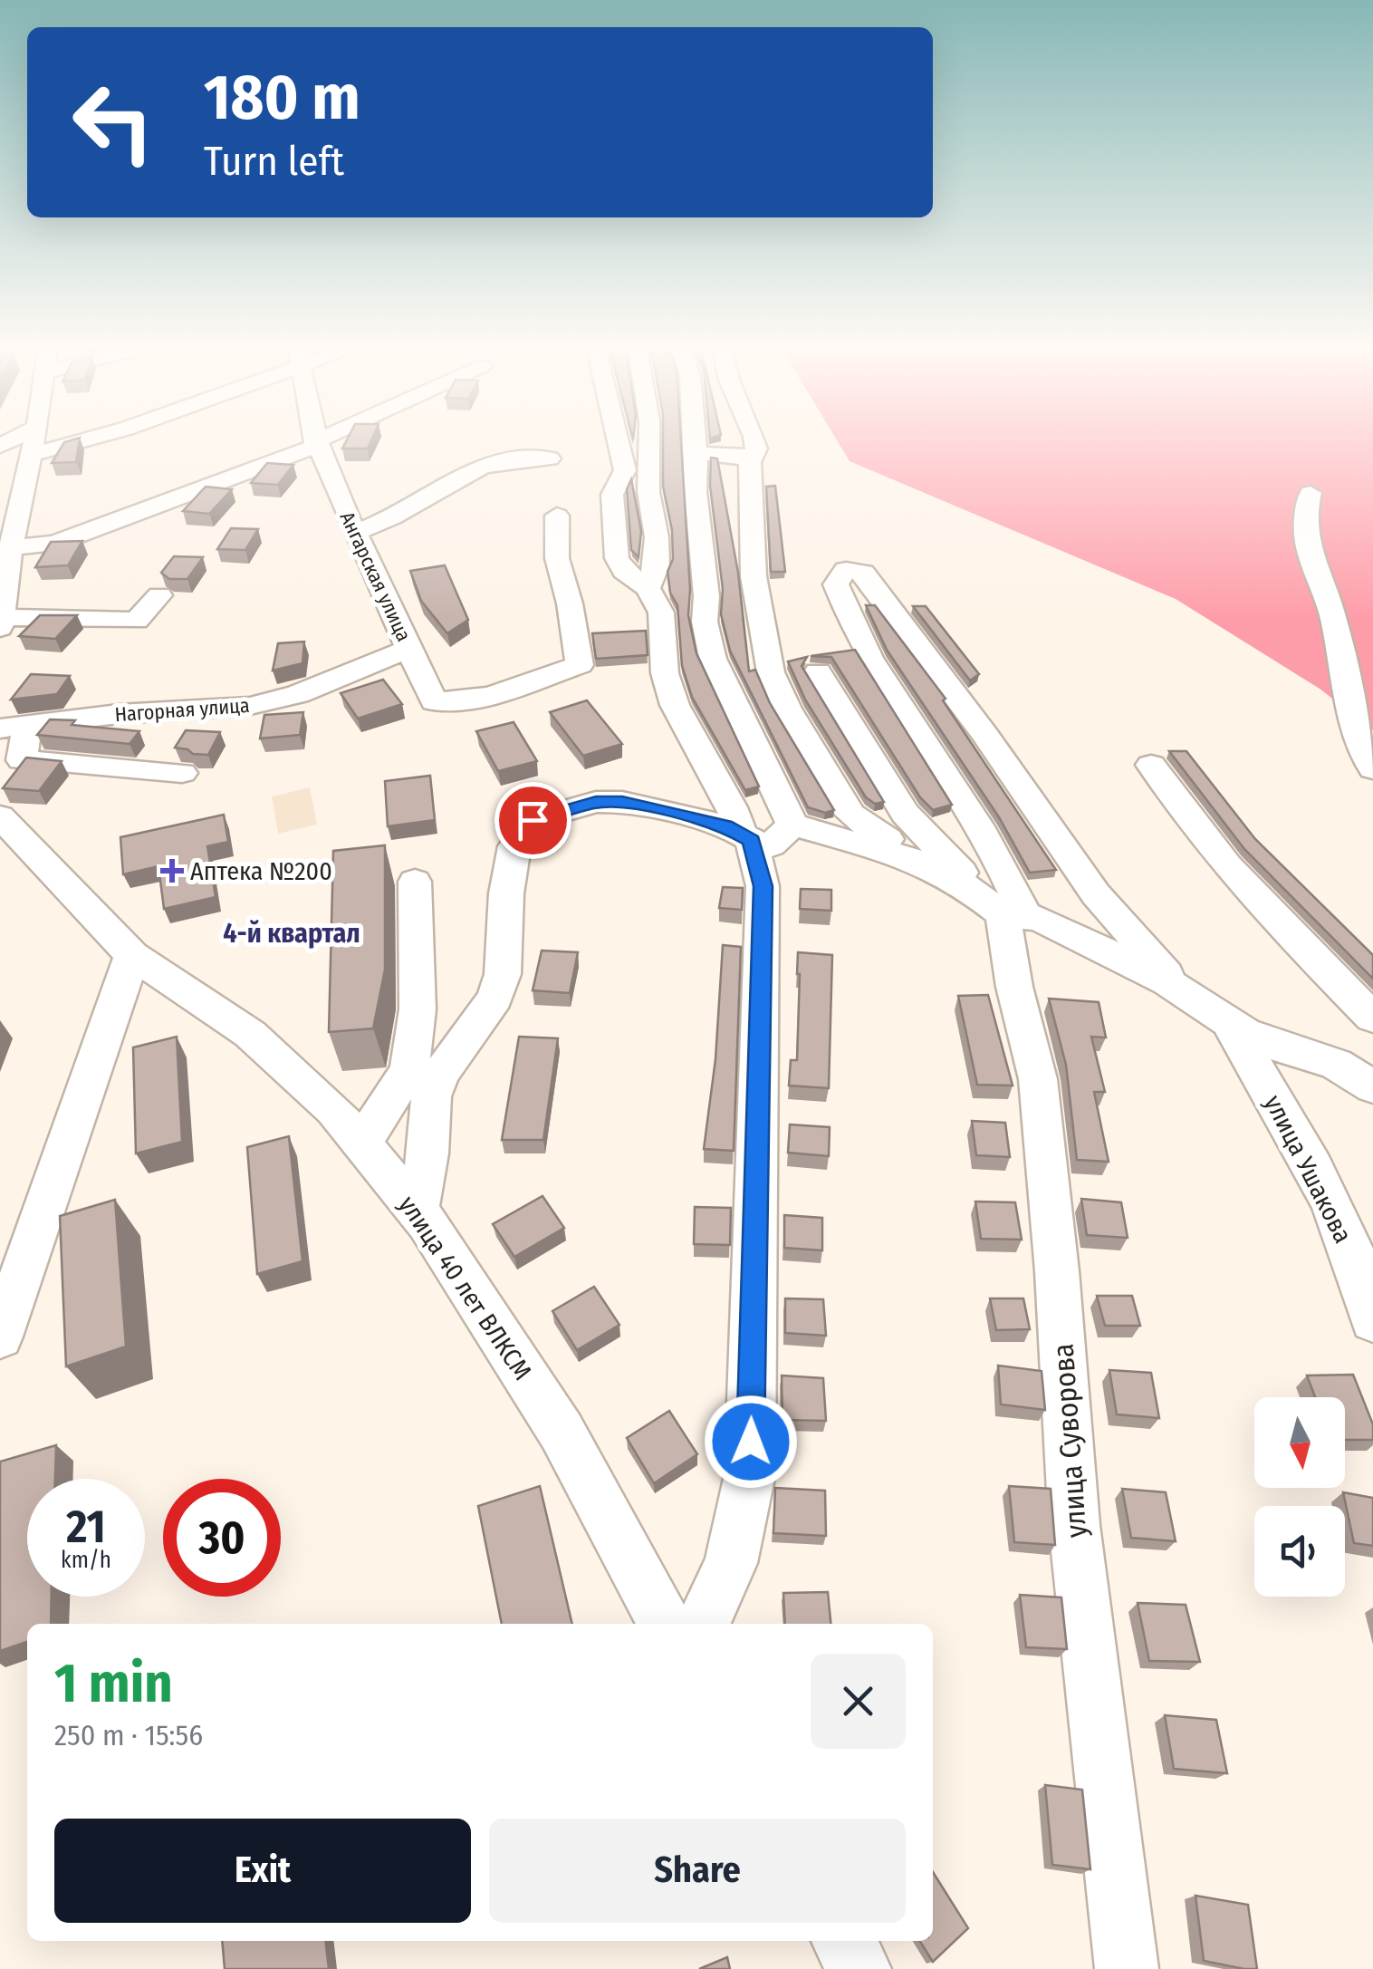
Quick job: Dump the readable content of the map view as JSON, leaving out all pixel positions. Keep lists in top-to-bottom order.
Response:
{
  "streets": {
    "street": [
      "Ангарская улица",
      "Нагорная улица",
      "улица Ушакова",
      "улица 40 лет ВЛКСМ",
      "улица Суворова"
    ]
  },
  "crossings": [
    ["Ангарская улица", "Нагорная улица"]
  ],
  "districts": ["4-й квартал"],
  "places": {
    "health": ["Аптека №200"]
  },
  "north": "bottom",
  "page": {
    "turn": ["180 m", "Turn left"],
    "speed": "21 km/h",
    "limit": "30",
    "heading": ["1 min", "250 m · 15:56"],
    "buttons": ["Exit", "Share"]
  }
}
